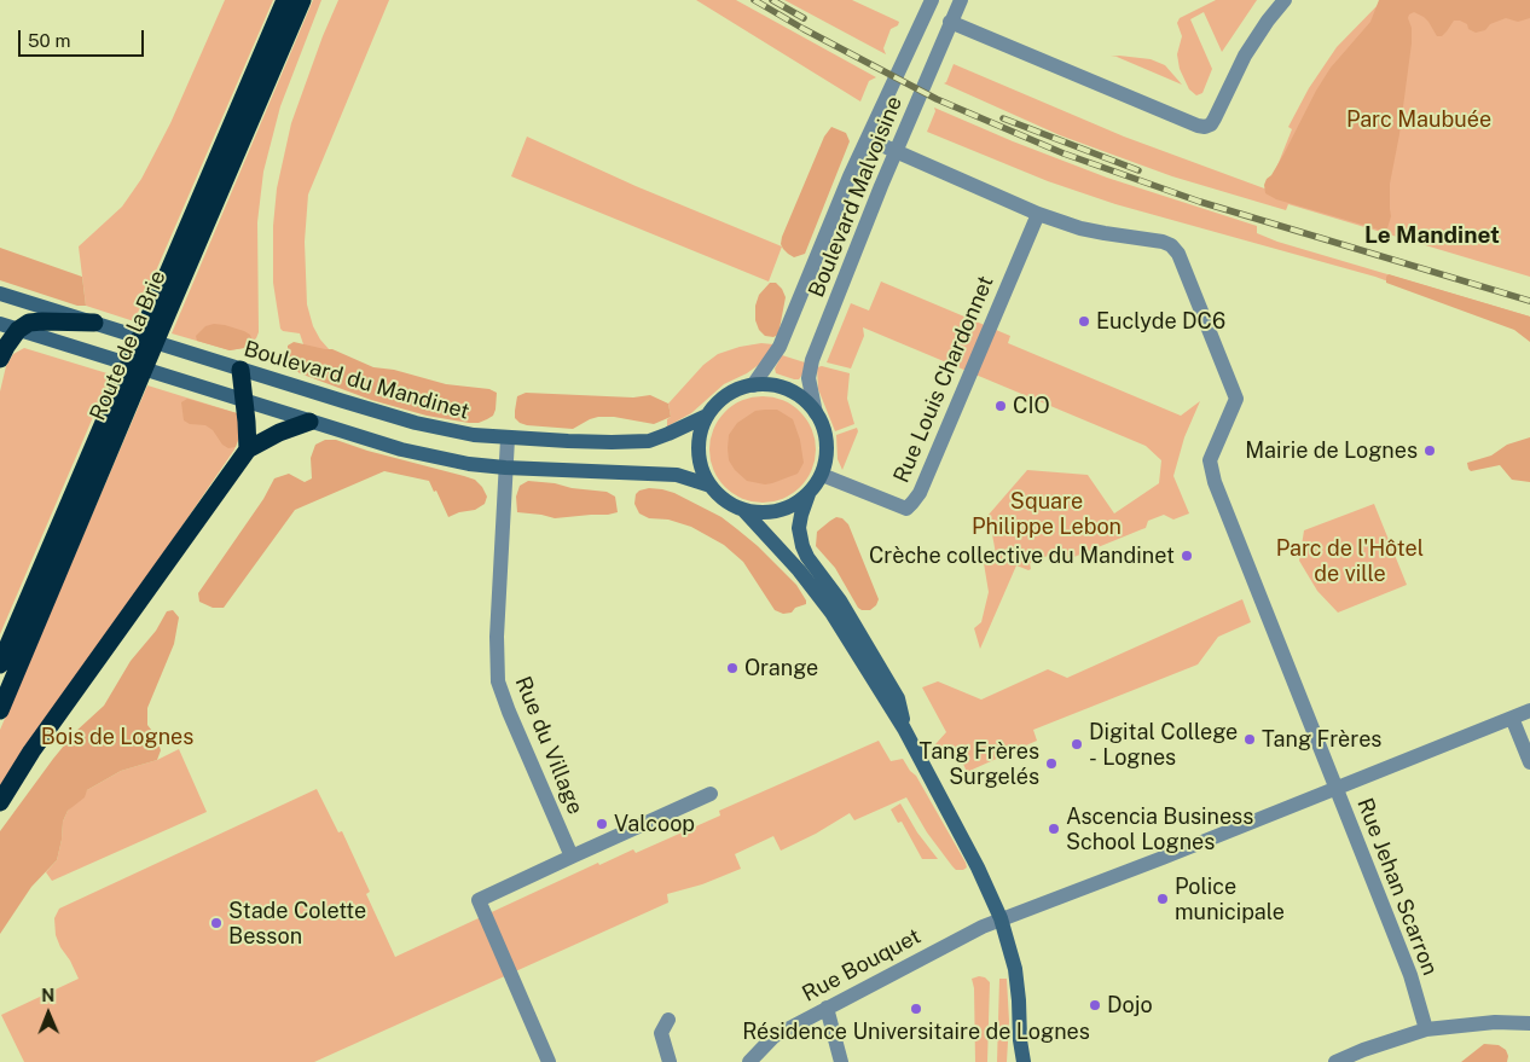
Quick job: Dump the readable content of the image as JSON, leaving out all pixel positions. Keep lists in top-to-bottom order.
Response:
{
  "streets": {
    "highway": ["Route de la Brie"],
    "street": [
      "Boulevard Malvoisine",
      "Rue Louis Chardonnet",
      "Boulevard du Mandinet",
      "Rue du Village",
      "Rue Jehan Scarron",
      "Rue Bouquet"
    ]
  },
  "crossings": [
    ["Boulevard Malvoisine", "Rue Louis Chardonnet"],
    ["Boulevard Malvoisine", "Boulevard du Mandinet"],
    ["Rue Louis Chardonnet", "Boulevard du Mandinet"],
    ["Boulevard du Mandinet", "Rue du Village"]
  ],
  "districts": ["Le Mandinet"],
  "parks": [
    "Parc Maubuée",
    "Square Philippe Lebon",
    "Parc de l'Hôtel de ville",
    "Bois de Lognes"
  ],
  "places": [
    "Euclyde DC6",
    "CIO",
    "Mairie de Lognes",
    "Crèche collective du Mandinet",
    "Orange",
    "Tang Frères",
    "Digital College - Lognes",
    "Tang Frères Surgelés",
    "Valcoop",
    "Ascencia Business School Lognes",
    "Police municipale",
    "Stade Colette Besson",
    "Dojo",
    "Résidence Universitaire de Lognes"
  ],
  "scale_bar": "50 m",
  "north": "top"
}
